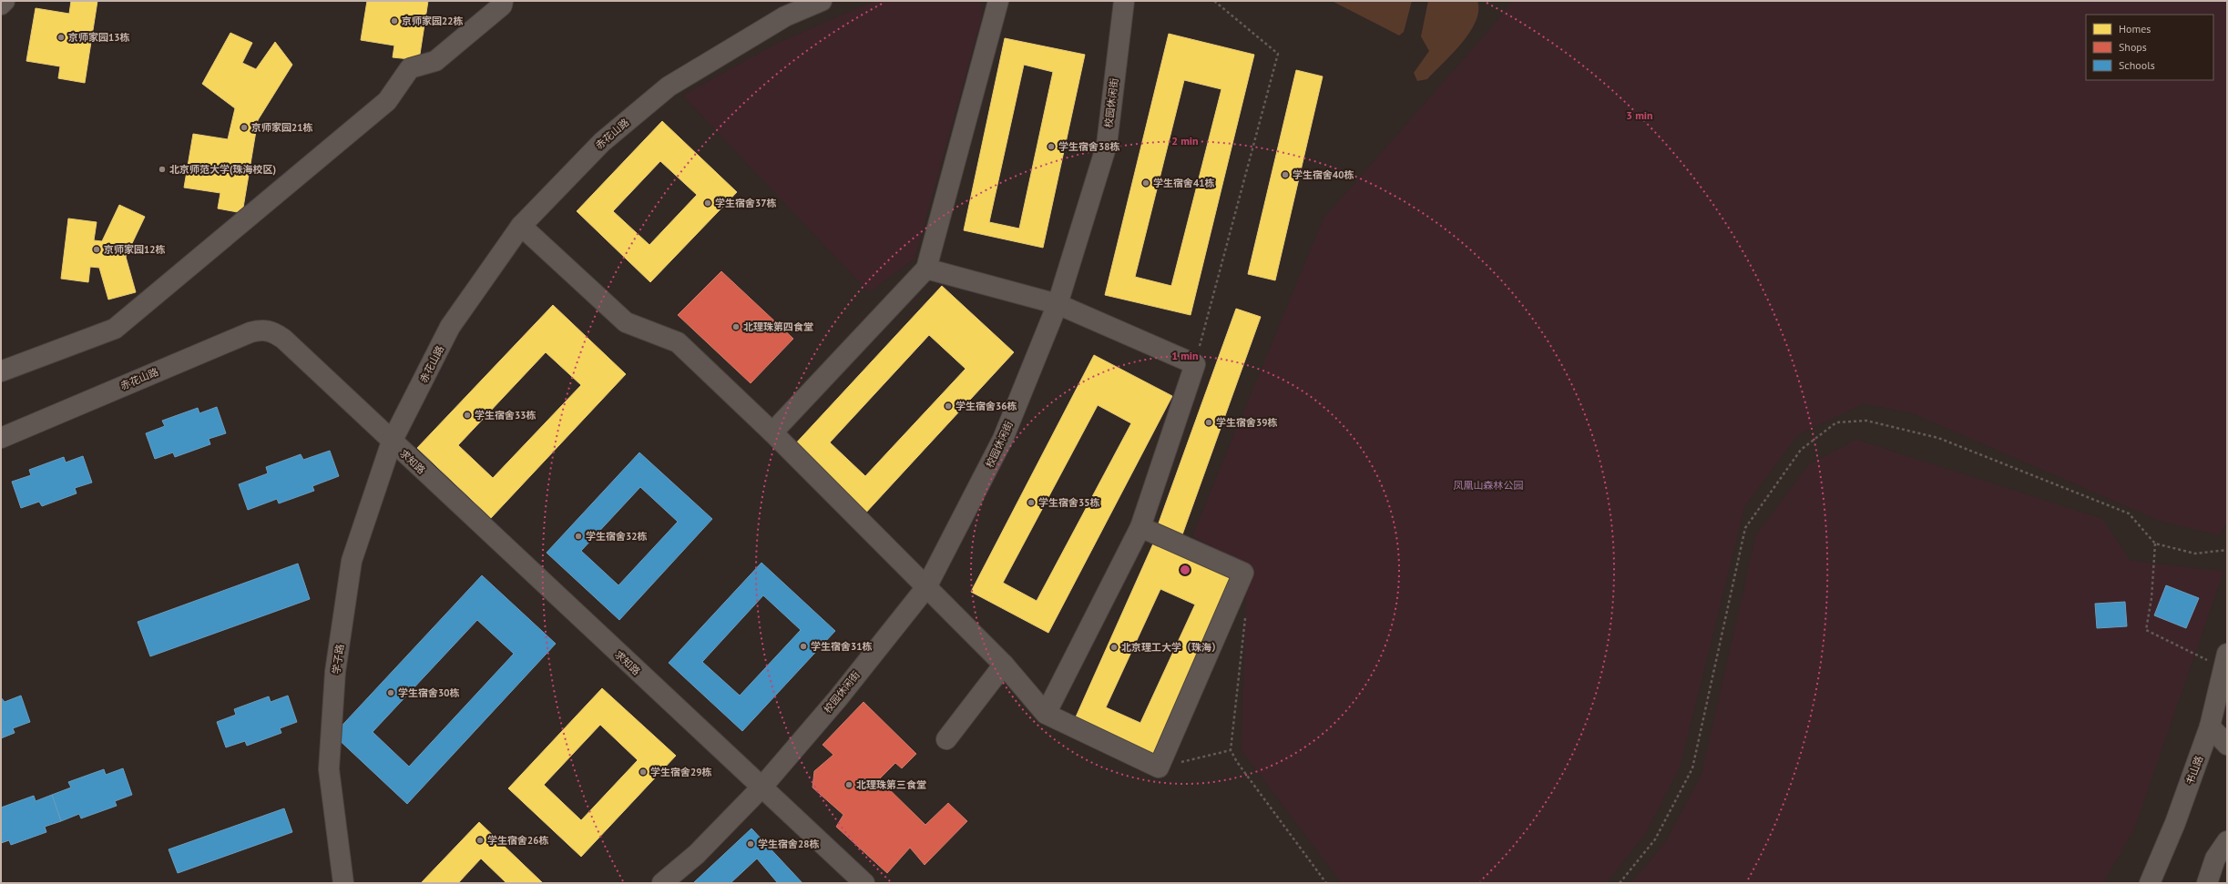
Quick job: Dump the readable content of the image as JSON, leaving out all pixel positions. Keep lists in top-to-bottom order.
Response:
{
  "streets": {
    "street": [
      "校园休闲街",
      "赤花山路",
      "求知路",
      "学子路",
      "书山路"
    ]
  },
  "crossings": [
    ["校园休闲街", "求知路"],
    ["赤花山路", "求知路"],
    ["赤花山路", "学子路"],
    ["求知路", "学子路"]
  ],
  "parks": ["凤凰山森林公园"],
  "places": [
    "京师家园22栋",
    "京师家园13栋",
    "京师家园21栋",
    "学生宿舍38栋",
    "北京师范大学(珠海校区)",
    "学生宿舍40栋",
    "学生宿舍41栋",
    "学生宿舍37栋",
    "京师家园12栋",
    "北理珠第四食堂",
    "学生宿舍36栋",
    "学生宿舍33栋",
    "学生宿舍39栋",
    "学生宿舍35栋",
    "学生宿舍32栋",
    "学生宿舍31栋",
    "北京理工大学（珠海）",
    "学生宿舍30栋",
    "学生宿舍29栋",
    "北理珠第三食堂",
    "学生宿舍26栋",
    "学生宿舍28栋"
  ],
  "legend": ["Homes", "Shops", "Schools"],
  "rings": ["3 min", "2 min", "1 min"]
}
